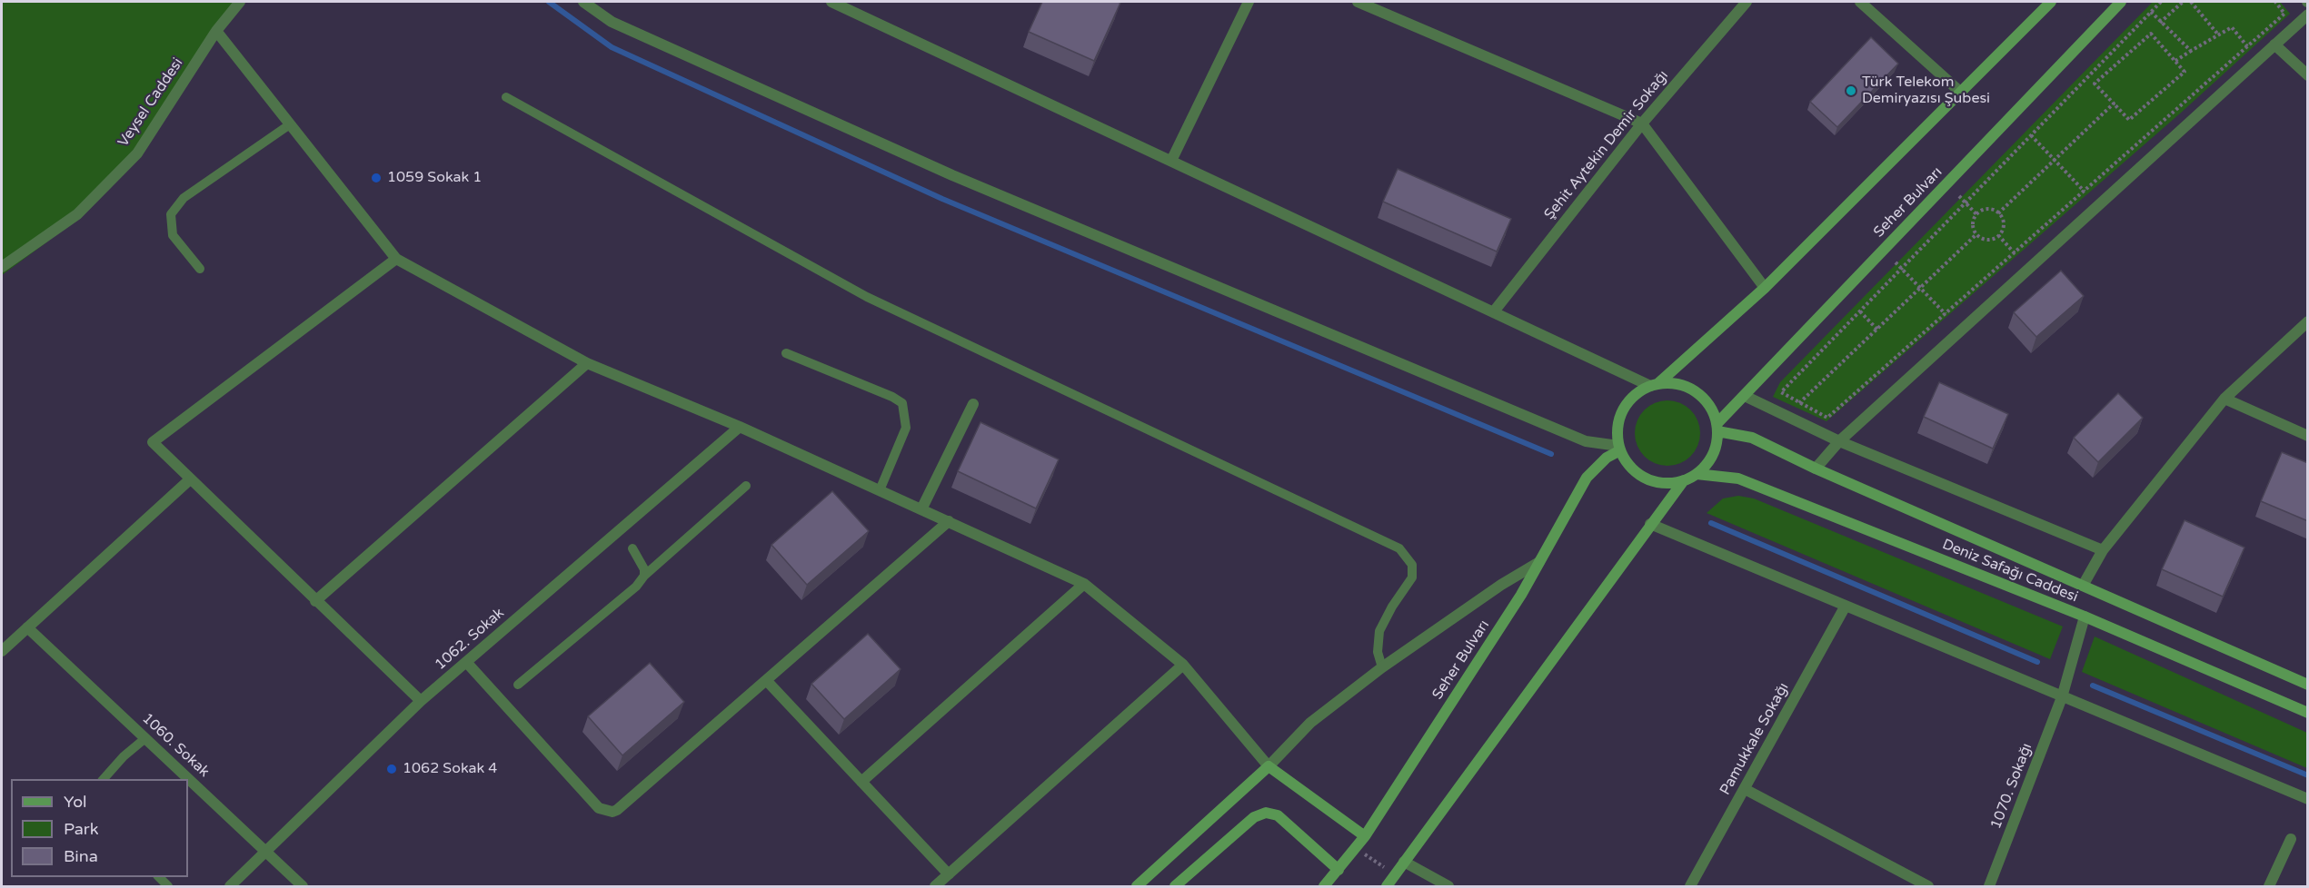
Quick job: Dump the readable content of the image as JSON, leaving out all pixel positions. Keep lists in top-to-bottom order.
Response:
{
  "streets": {
    "main road": ["Seher Bulvarı", "Deniz Safağı Caddesi"],
    "street": [
      "Veysel Caddesi",
      "Şehit Aytekin Demir Sokağı",
      "1062. Sokak",
      "Pamukkale Sokağı",
      "1060. Sokak",
      "1070. Sokağı"
    ]
  },
  "crossings": [
    ["Seher Bulvarı", "Deniz Safağı Caddesi"],
    ["Deniz Safağı Caddesi", "1070. Sokağı"],
    ["1062. Sokak", "1060. Sokak"]
  ],
  "places": ["Türk Telekom Demiryazısı Şubesi", "1059 Sokak 1", "1062 Sokak 4"],
  "legend": ["Yol", "Park", "Bina"]
}
